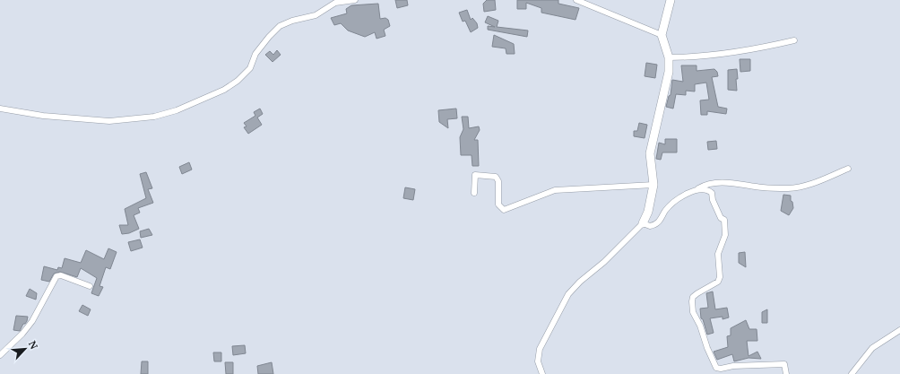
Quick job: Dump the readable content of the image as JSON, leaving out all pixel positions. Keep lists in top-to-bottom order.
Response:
{
  "north": "top right"
}
